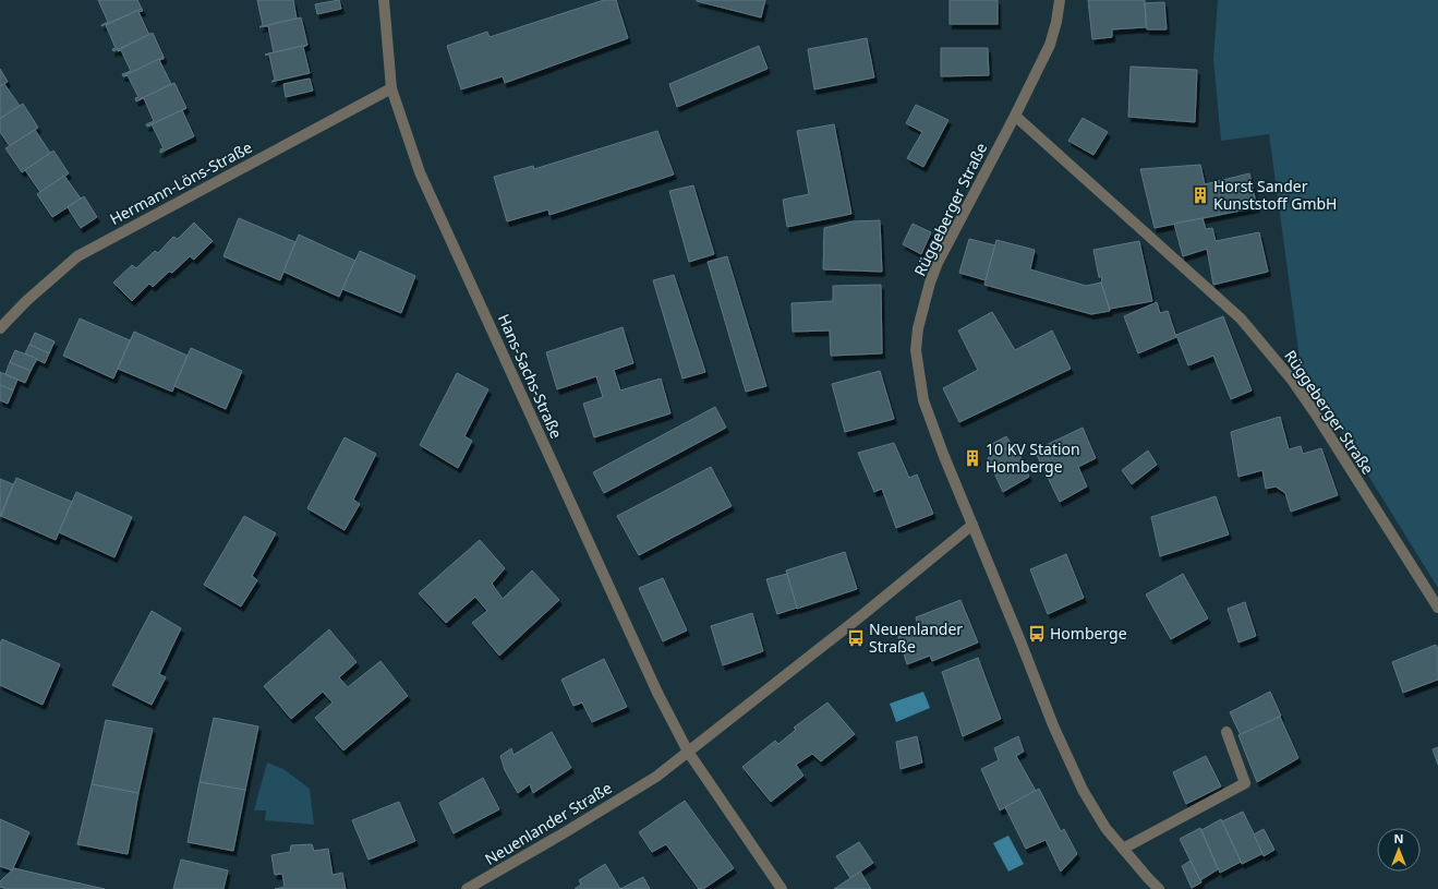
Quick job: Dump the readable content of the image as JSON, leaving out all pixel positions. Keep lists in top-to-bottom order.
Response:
{
  "streets": {
    "street": [
      "Hermann-Löns-Straße",
      "Rüggeberger Straße",
      "Hans-Sachs-Straße",
      "Neuenlander Straße"
    ]
  },
  "crossings": [
    ["Hermann-Löns-Straße", "Hans-Sachs-Straße"],
    ["Rüggeberger Straße", "Neuenlander Straße"],
    ["Hans-Sachs-Straße", "Neuenlander Straße"]
  ],
  "places": {
    "building": ["Horst Sander Kunststoff GmbH", "10 KV Station Homberge"],
    "bus stop": ["Homberge", "Neuenlander Straße"]
  },
  "north": "top"
}
